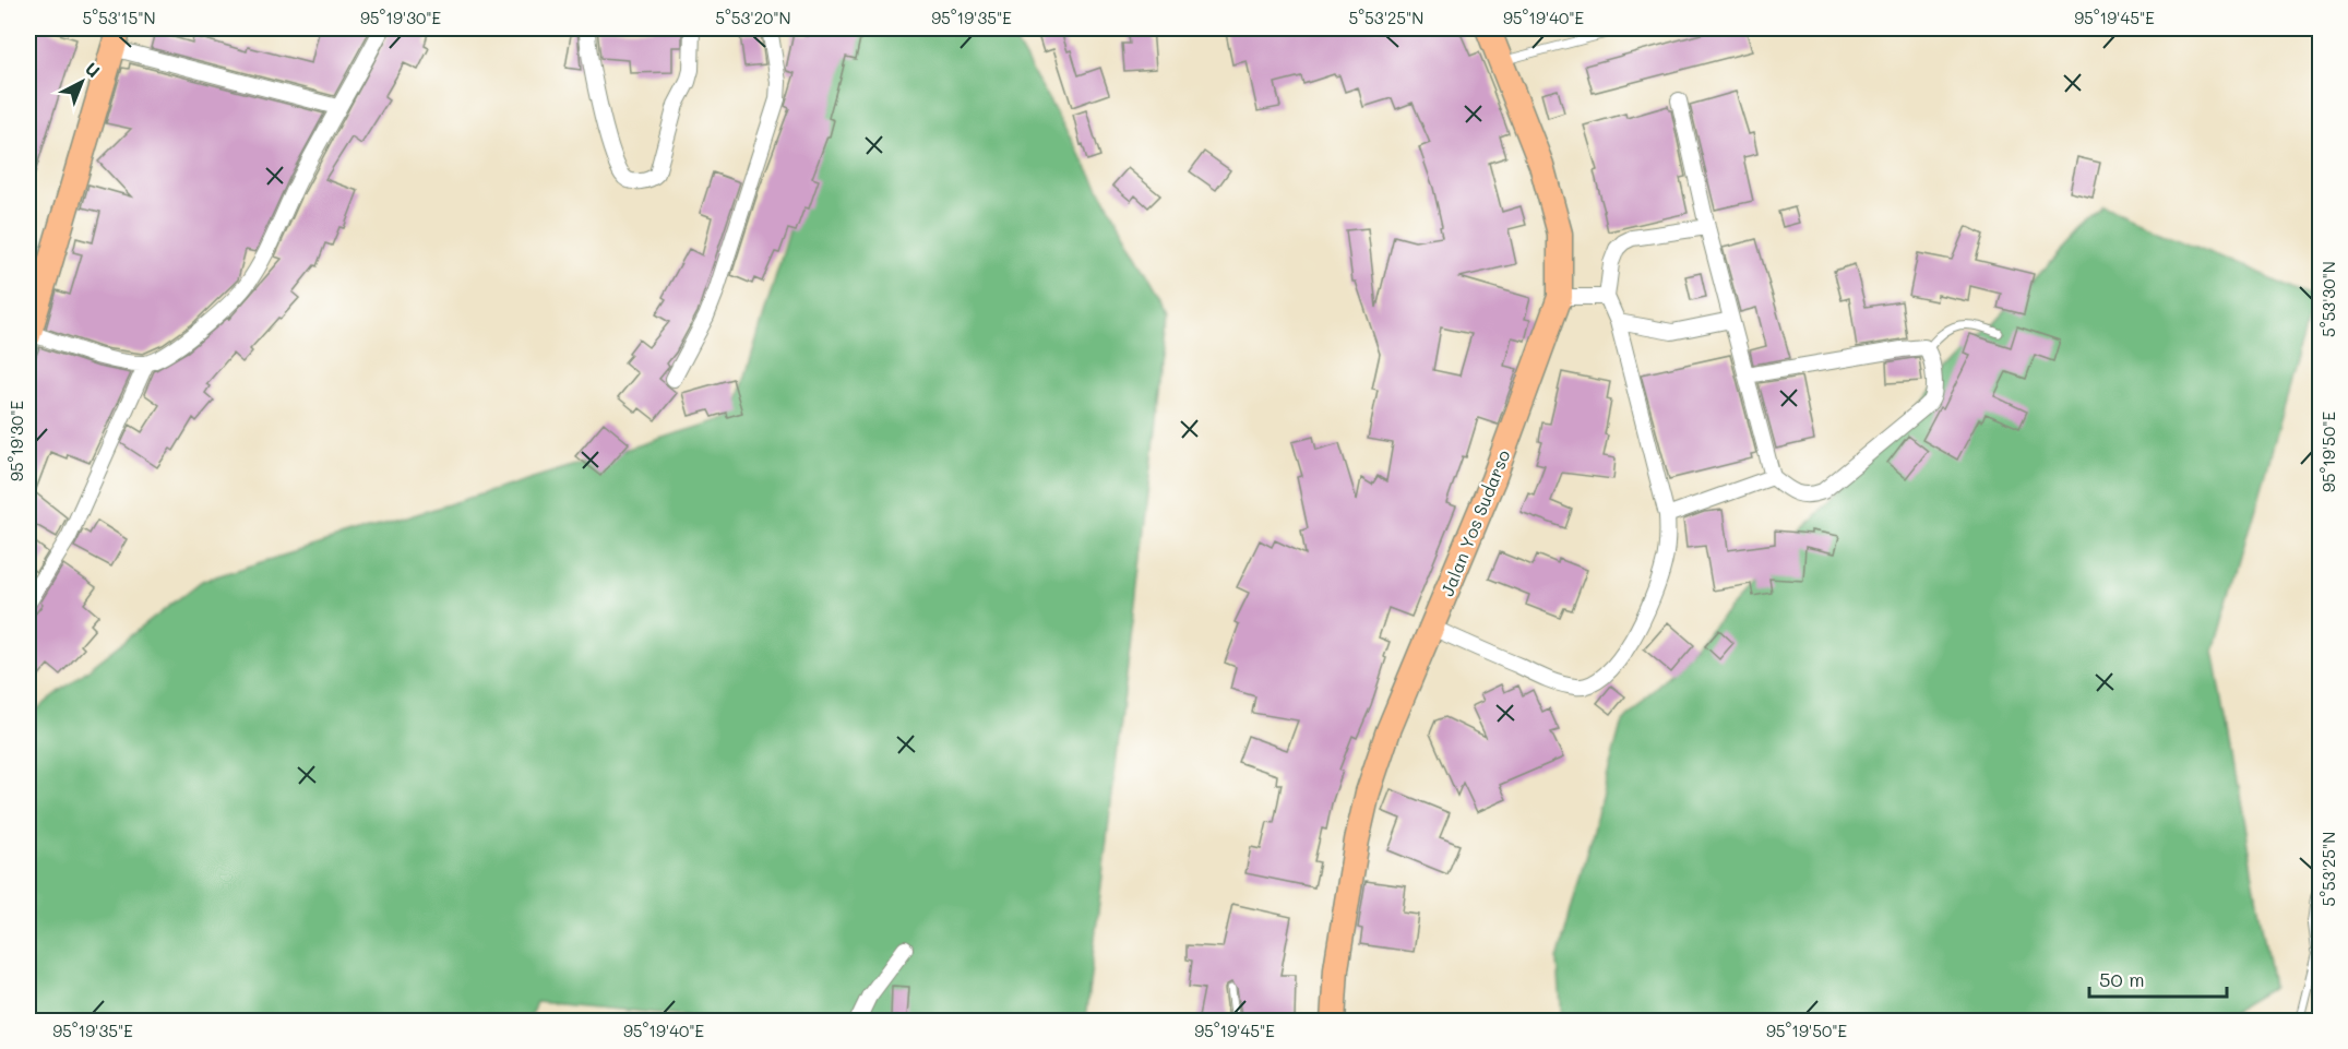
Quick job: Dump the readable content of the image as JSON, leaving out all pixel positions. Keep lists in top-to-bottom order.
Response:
{
  "streets": {
    "highway": ["Jalan Yos Sudarso"]
  },
  "scale_bar": "50 m",
  "north": "top right",
  "coordinates": [
    "5°53'15\"N",
    "95°19'30\"E",
    "5°53'20\"N",
    "95°19'35\"E",
    "5°53'25\"N",
    "95°19'40\"E",
    "95°19'45\"E",
    "5°53'30\"N",
    "95°19'50\"E"
  ]
}
